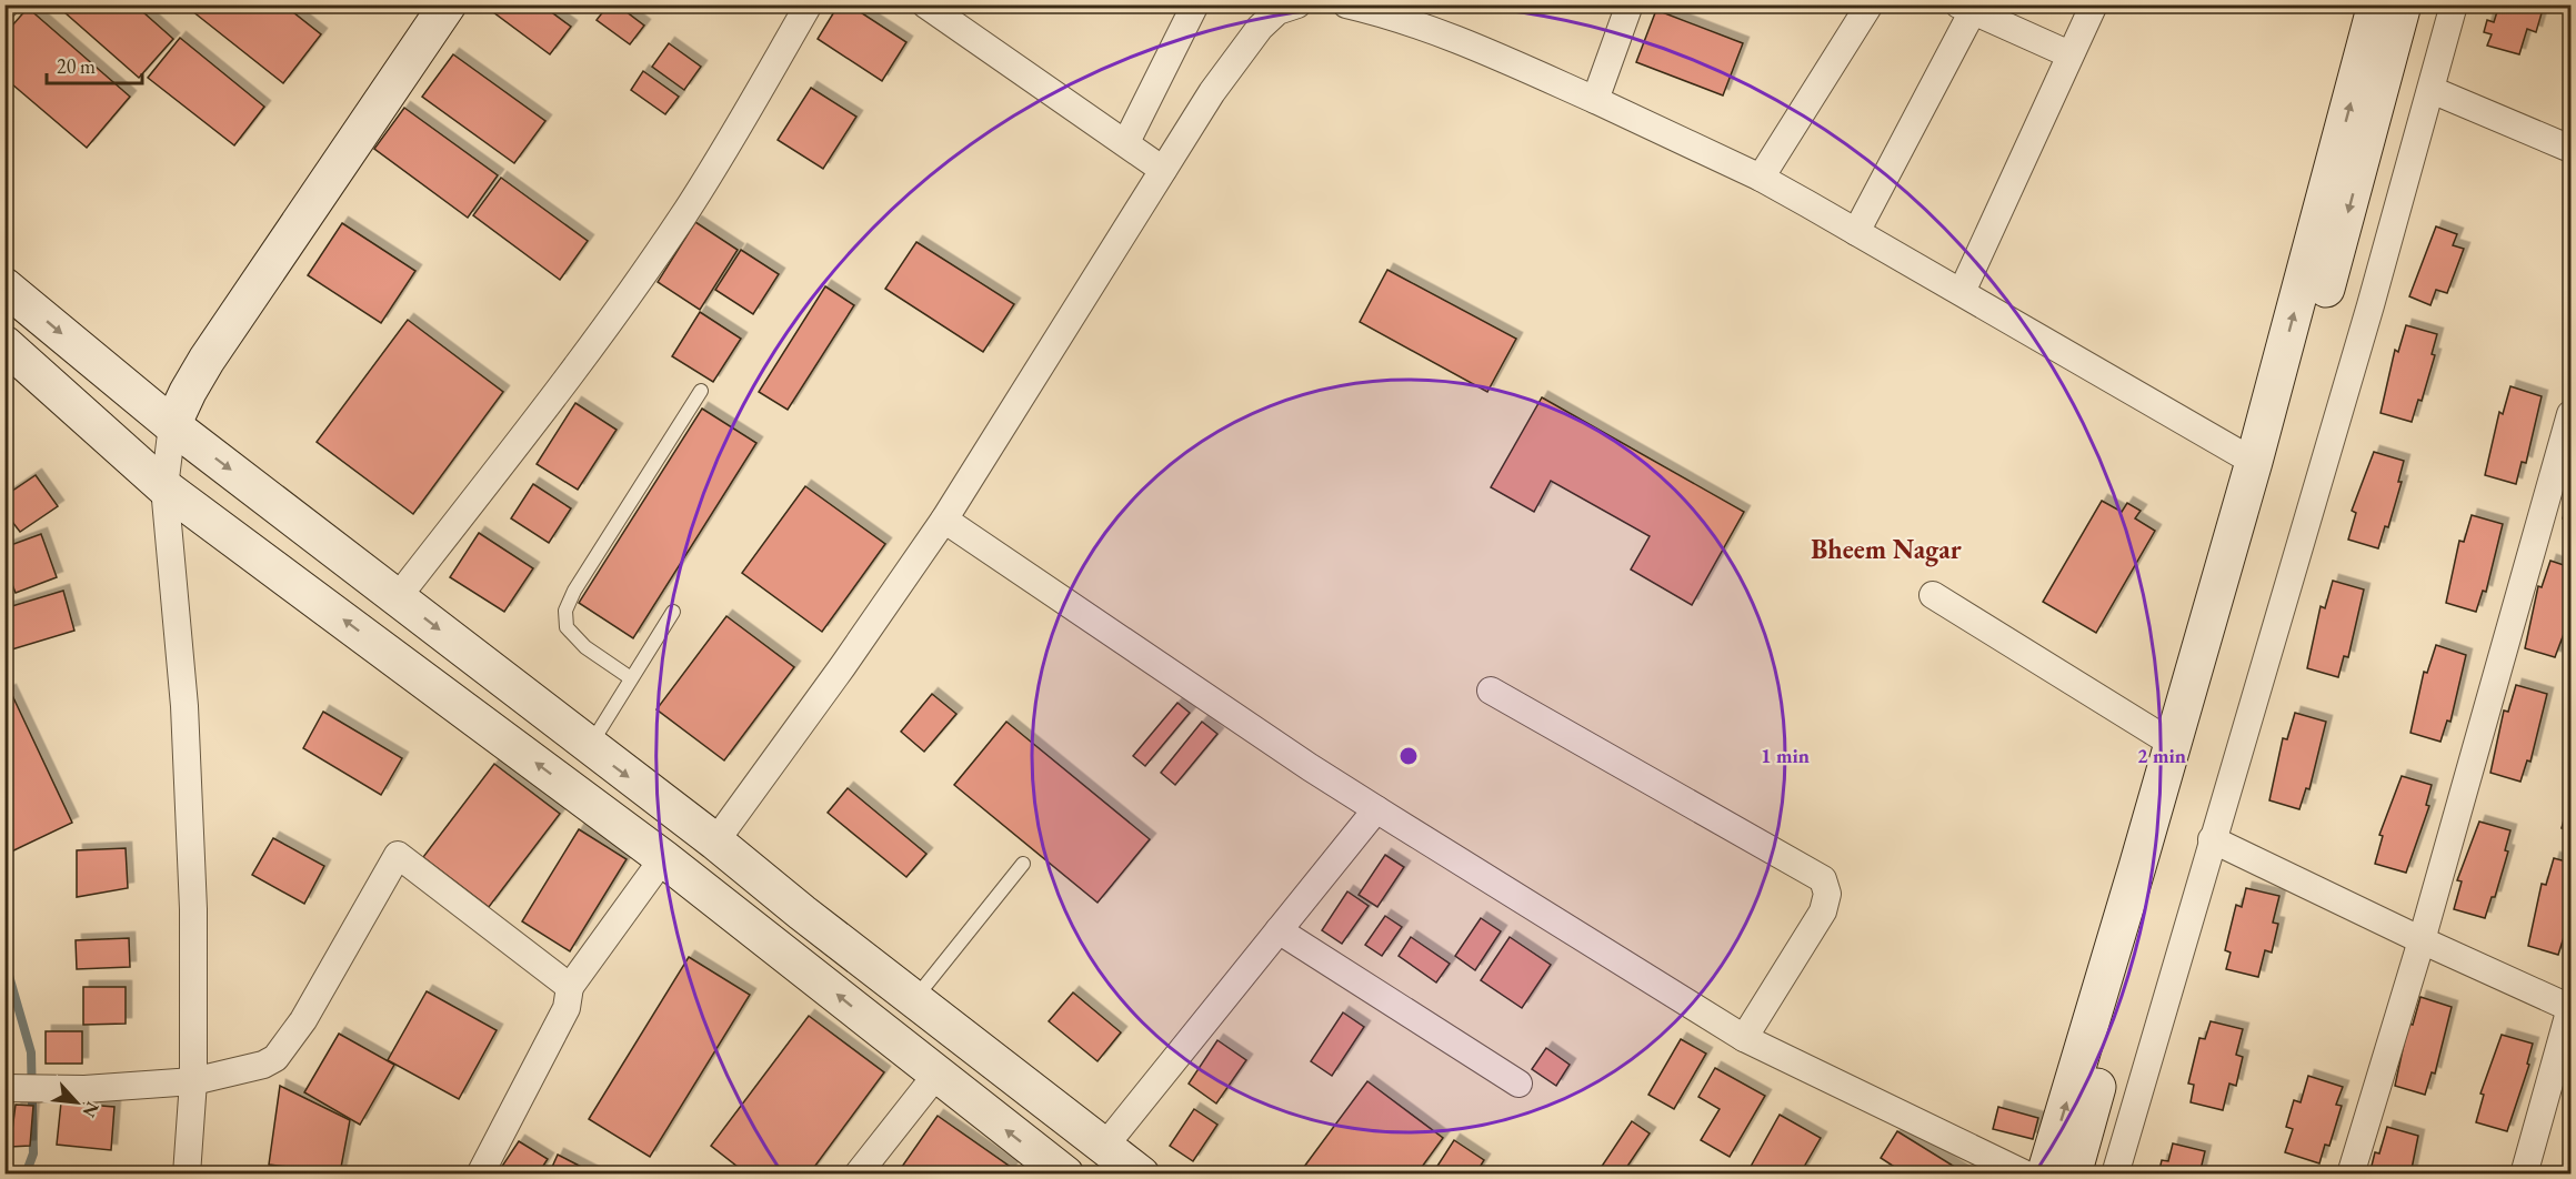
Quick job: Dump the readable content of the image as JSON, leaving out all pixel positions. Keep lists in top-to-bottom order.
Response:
{
  "districts": ["Bheem Nagar"],
  "scale_bar": "20 m",
  "north": "bottom right",
  "rings": ["1 min", "2 min"]
}
